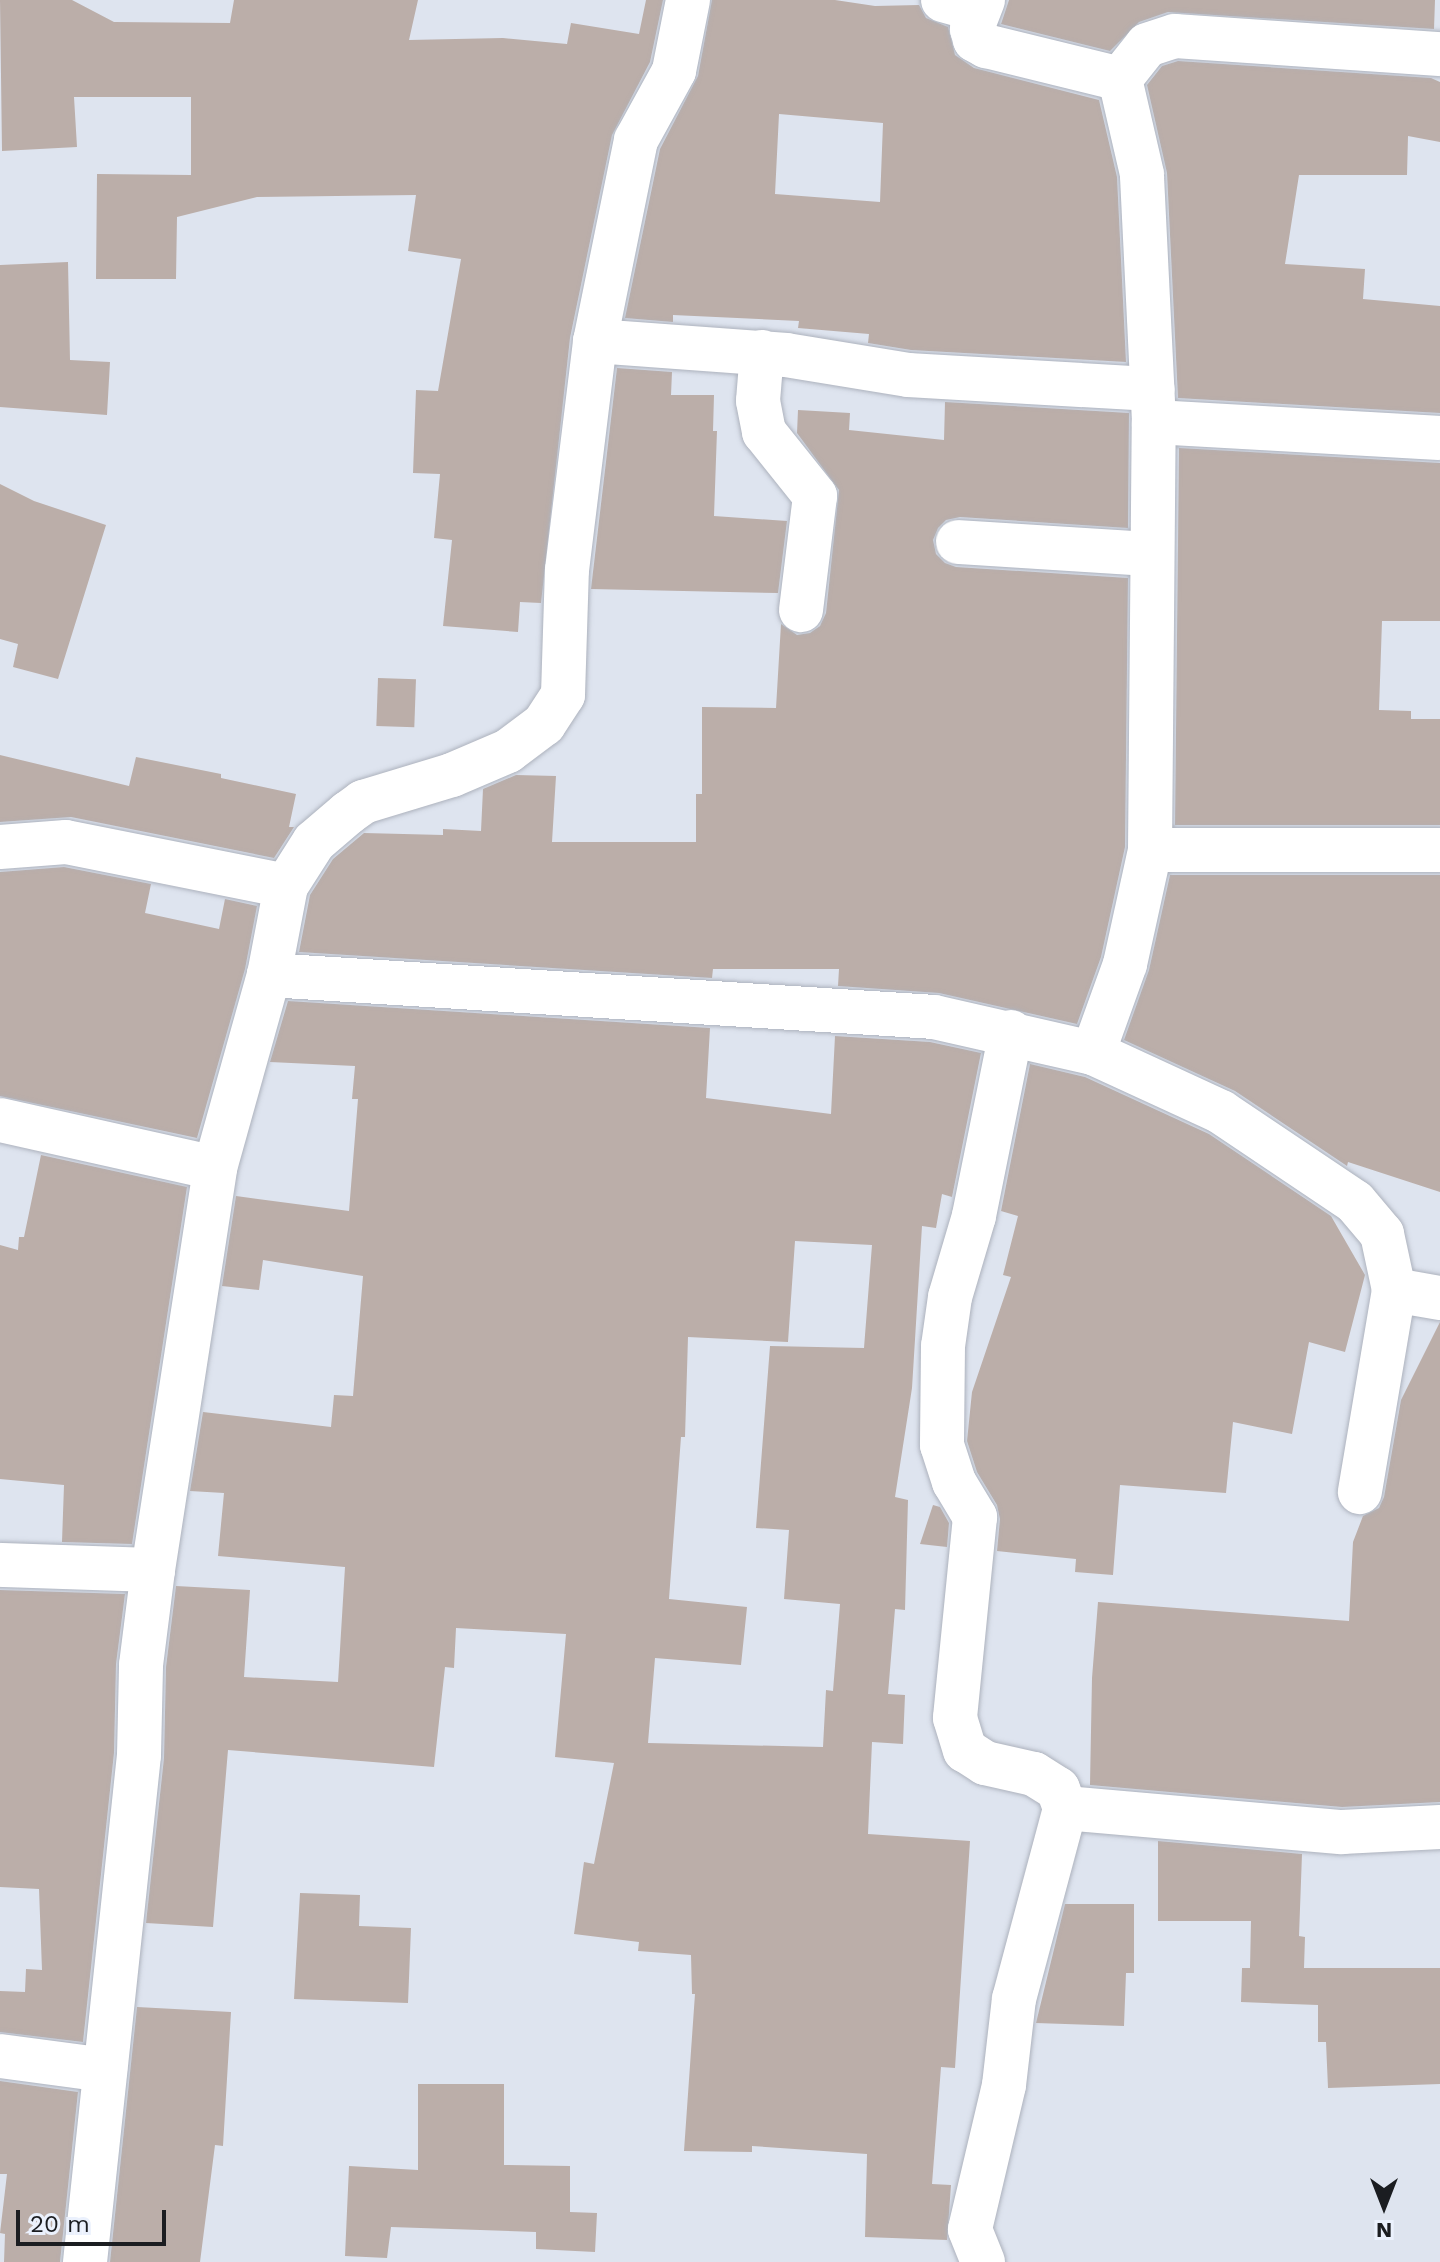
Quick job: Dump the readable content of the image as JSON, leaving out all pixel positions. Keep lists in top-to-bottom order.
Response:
{
  "scale_bar": "20 m",
  "north": "bottom"
}
